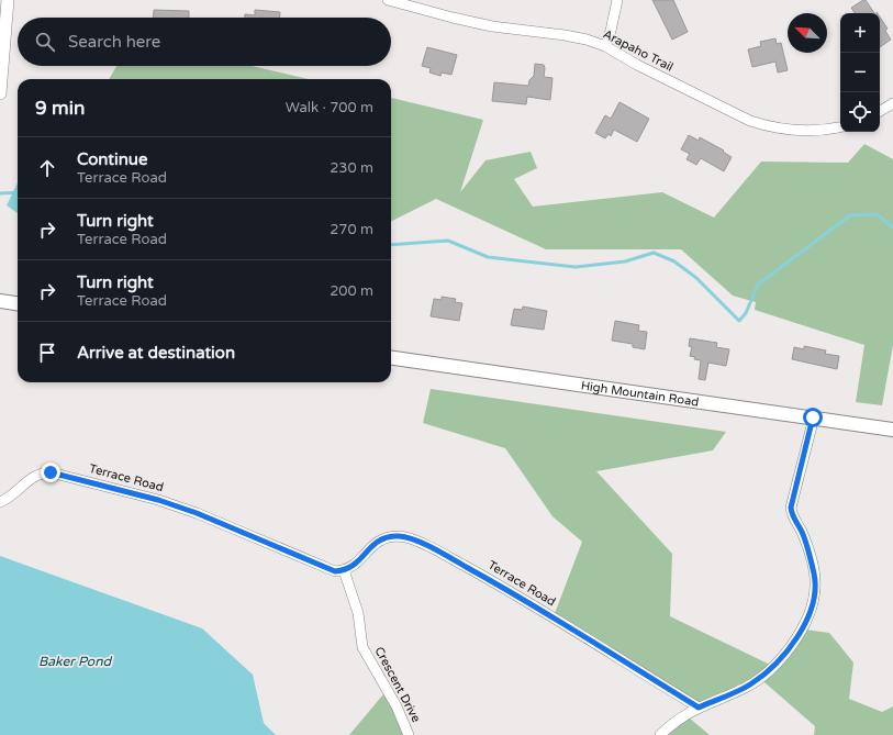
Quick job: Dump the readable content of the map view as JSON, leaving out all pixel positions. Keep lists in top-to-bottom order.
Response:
{
  "streets": {
    "main road": ["High Mountain Road"],
    "street": ["Arapaho Trail", "Terrace Road", "Crescent Drive"]
  },
  "crossings": [
    ["Terrace Road", "Crescent Drive"]
  ],
  "water": ["Baker Pond"],
  "north": "top left",
  "page": {
    "map_buttons": ["+", "−"],
    "search": "Search here",
    "heading": ["9 min", "Walk · 700 m"],
    "list": [
      ["Continue", "Terrace Road", "230 m"],
      ["Turn right", "Terrace Road", "270 m"],
      ["Turn right", "Terrace Road", "200 m"],
      "Arrive at destination"
    ]
  }
}
